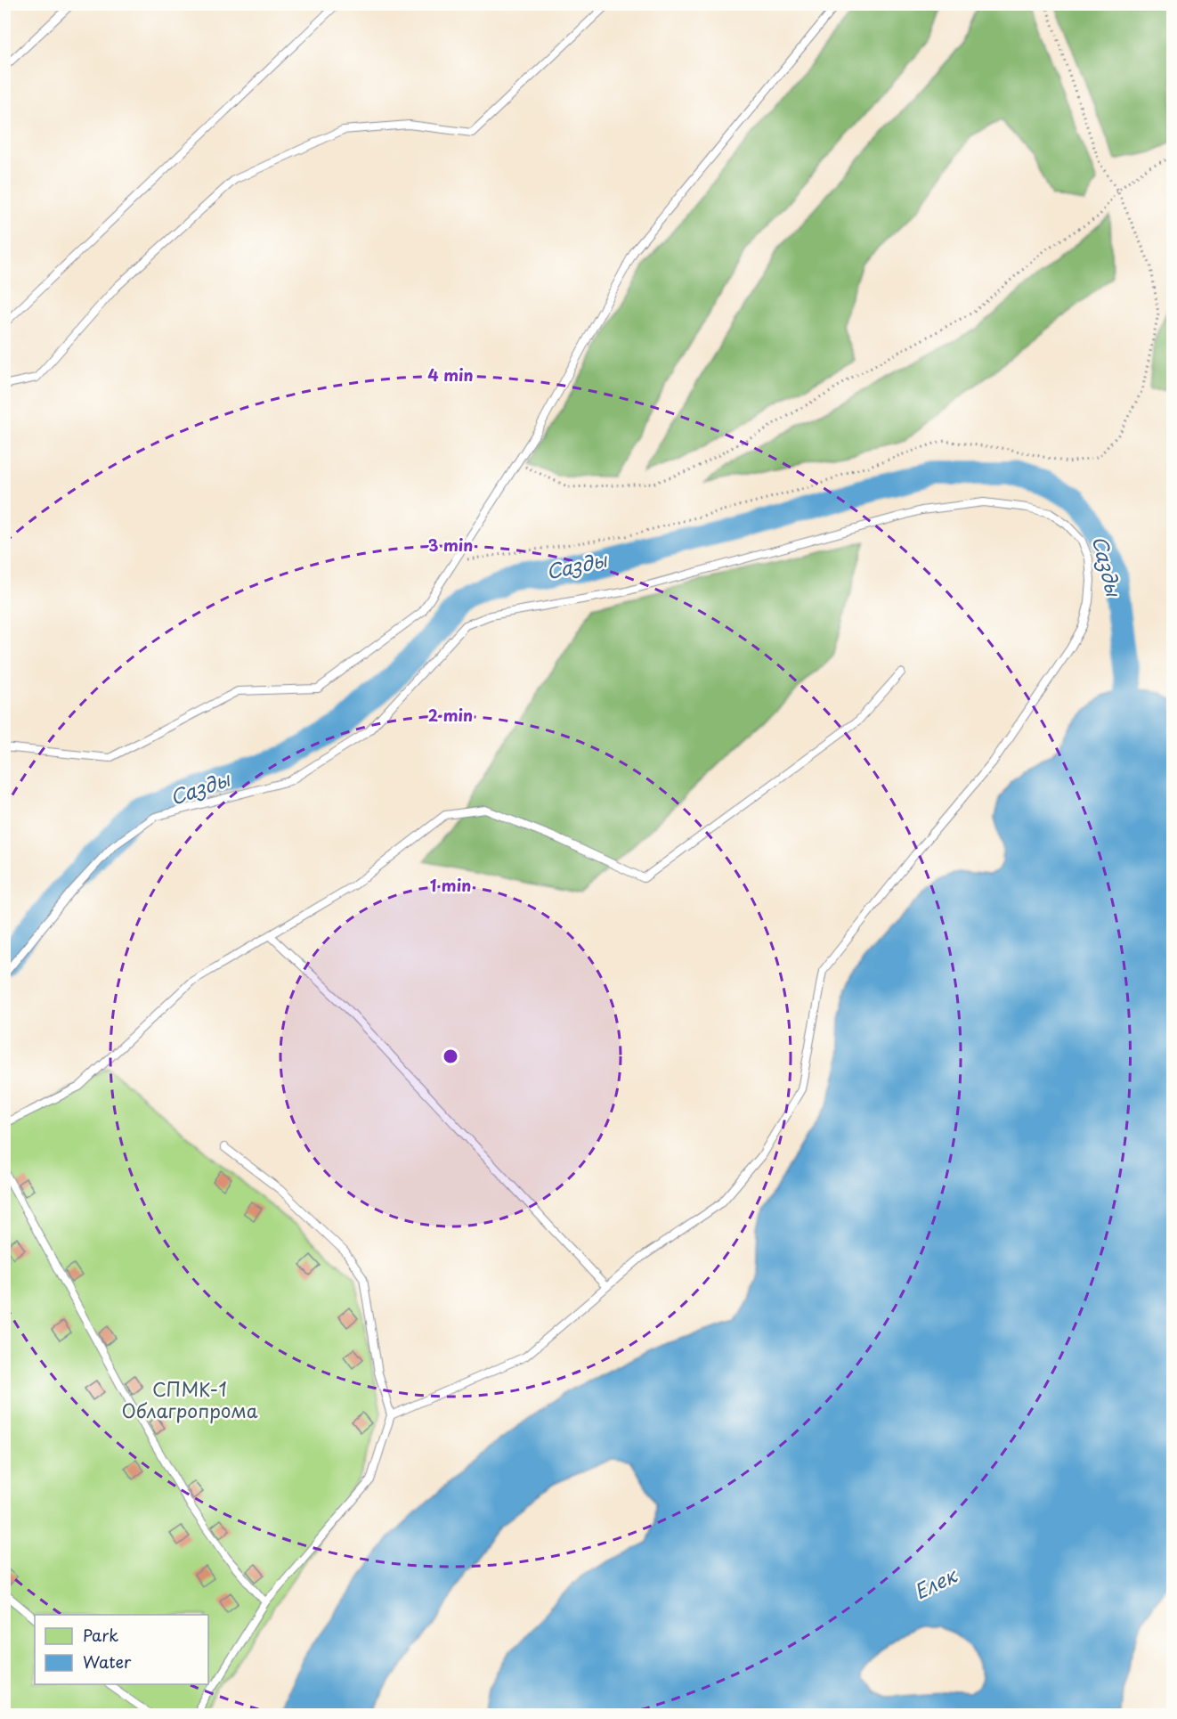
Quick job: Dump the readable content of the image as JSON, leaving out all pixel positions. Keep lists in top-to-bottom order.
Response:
{
  "water": ["Сазды", "Елек"],
  "parks": ["СПМК-1 Облагропрома"],
  "legend": ["Park", "Water"],
  "rings": [
    "4 min",
    "3 min",
    "2 min",
    "1 min"
  ]
}
